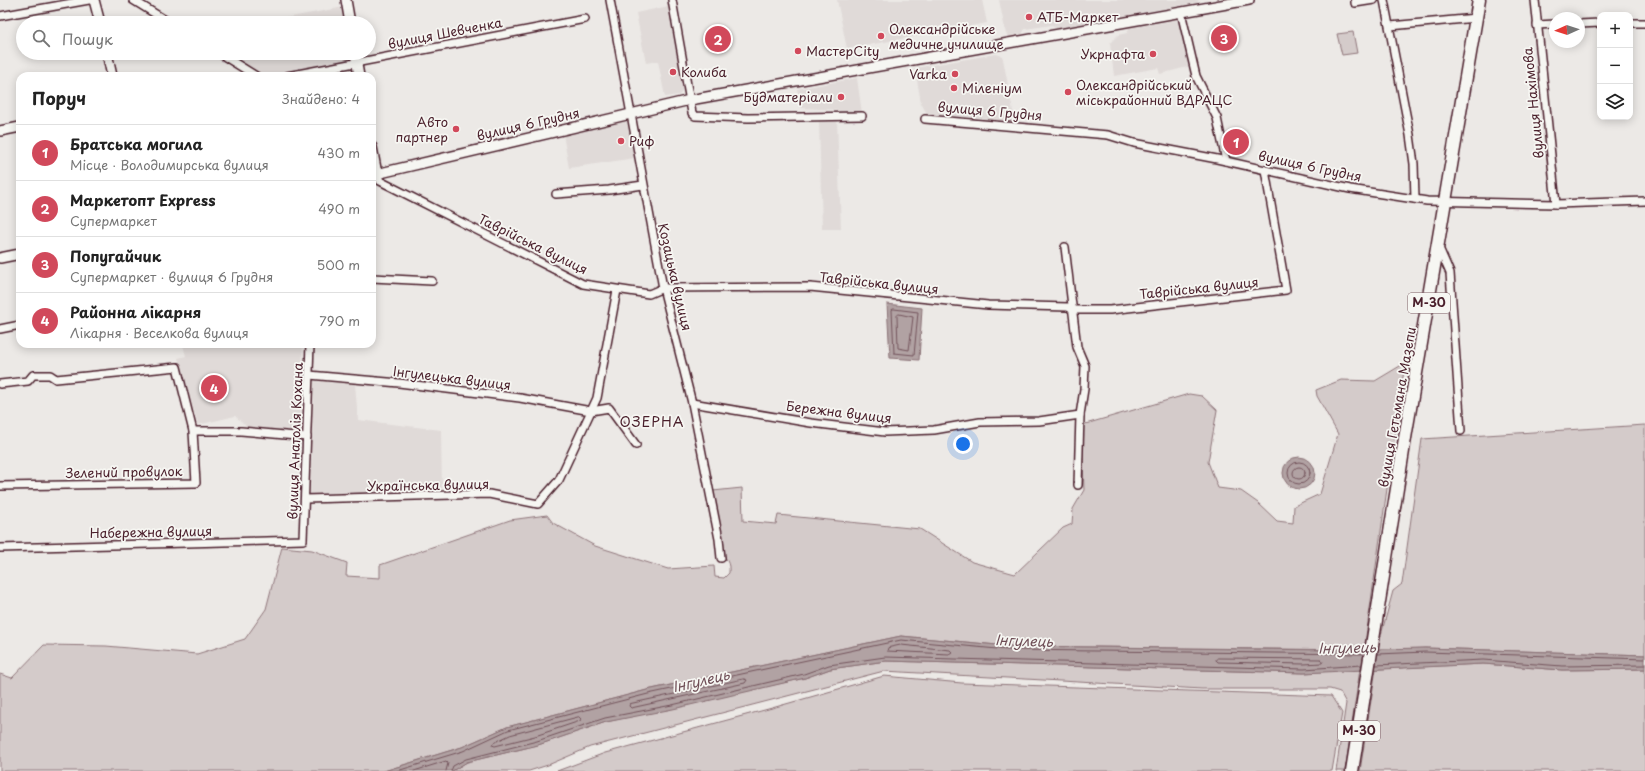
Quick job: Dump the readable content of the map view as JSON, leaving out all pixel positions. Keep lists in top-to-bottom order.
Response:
{
  "streets": {
    "highway": ["М-30", "вулиця Гетьмана Мазепи"],
    "street": [
      "вулиця Шевченка",
      "вулиця Нахімова",
      "вулиця 6 Грудня",
      "Таврійська вулиця",
      "Козацька вулиця",
      "Інгулецька вулиця",
      "Бережна вулиця",
      "вулиця Анатолія Кохана",
      "Зелений провулок",
      "Українська вулиця",
      "Набережна вулиця"
    ]
  },
  "crossings": [
    ["вулиця Нахімова", "вулиця 6 Грудня"],
    ["вулиця 6 Грудня", "Таврійська вулиця"],
    ["вулиця 6 Грудня", "Козацька вулиця"],
    ["вулиця 6 Грудня", "вулиця Гетьмана Мазепи"],
    ["Таврійська вулиця", "Козацька вулиця"],
    ["Таврійська вулиця", "Українська вулиця"],
    ["Козацька вулиця", "Бережна вулиця"],
    ["Інгулецька вулиця", "вулиця Анатолія Кохана"],
    ["Інгулецька вулиця", "Українська вулиця"],
    ["вулиця Анатолія Кохана", "Українська вулиця"],
    ["вулиця Анатолія Кохана", "Набережна вулиця"]
  ],
  "districts": ["ОЗЕРНА"],
  "water": ["Інгулець"],
  "places": [
    "АТБ-Маркет",
    "Олександрійське медичне училище",
    "МастерCity",
    "Укрнафта",
    "Колиба",
    "Varka",
    "Міленіум",
    "Олександрійський міськрайонний ВДРАЦС",
    "Будматеріали",
    "Авто партнер",
    "Риф"
  ],
  "north": "left",
  "page": {
    "map_buttons": ["+", "−"],
    "search": "Пошук",
    "pins": [
      "3",
      "2",
      "1",
      "4"
    ],
    "heading": ["Поруч", "Знайдено: 4"],
    "list": [
      {
        "mark": "1",
        "name": "Братська могила",
        "note": "Місце · Володимирська вулиця",
        "value": "430 m"
      },
      {
        "mark": "2",
        "name": "Маркетопт Express",
        "note": "Супермаркет",
        "value": "490 m"
      },
      {
        "mark": "3",
        "name": "Попугайчик",
        "note": "Супермаркет · вулиця 6 Грудня",
        "value": "500 m"
      },
      {
        "mark": "4",
        "name": "Районна лікарня",
        "note": "Лікарня · Веселкова вулиця",
        "value": "790 m"
      }
    ]
  }
}
